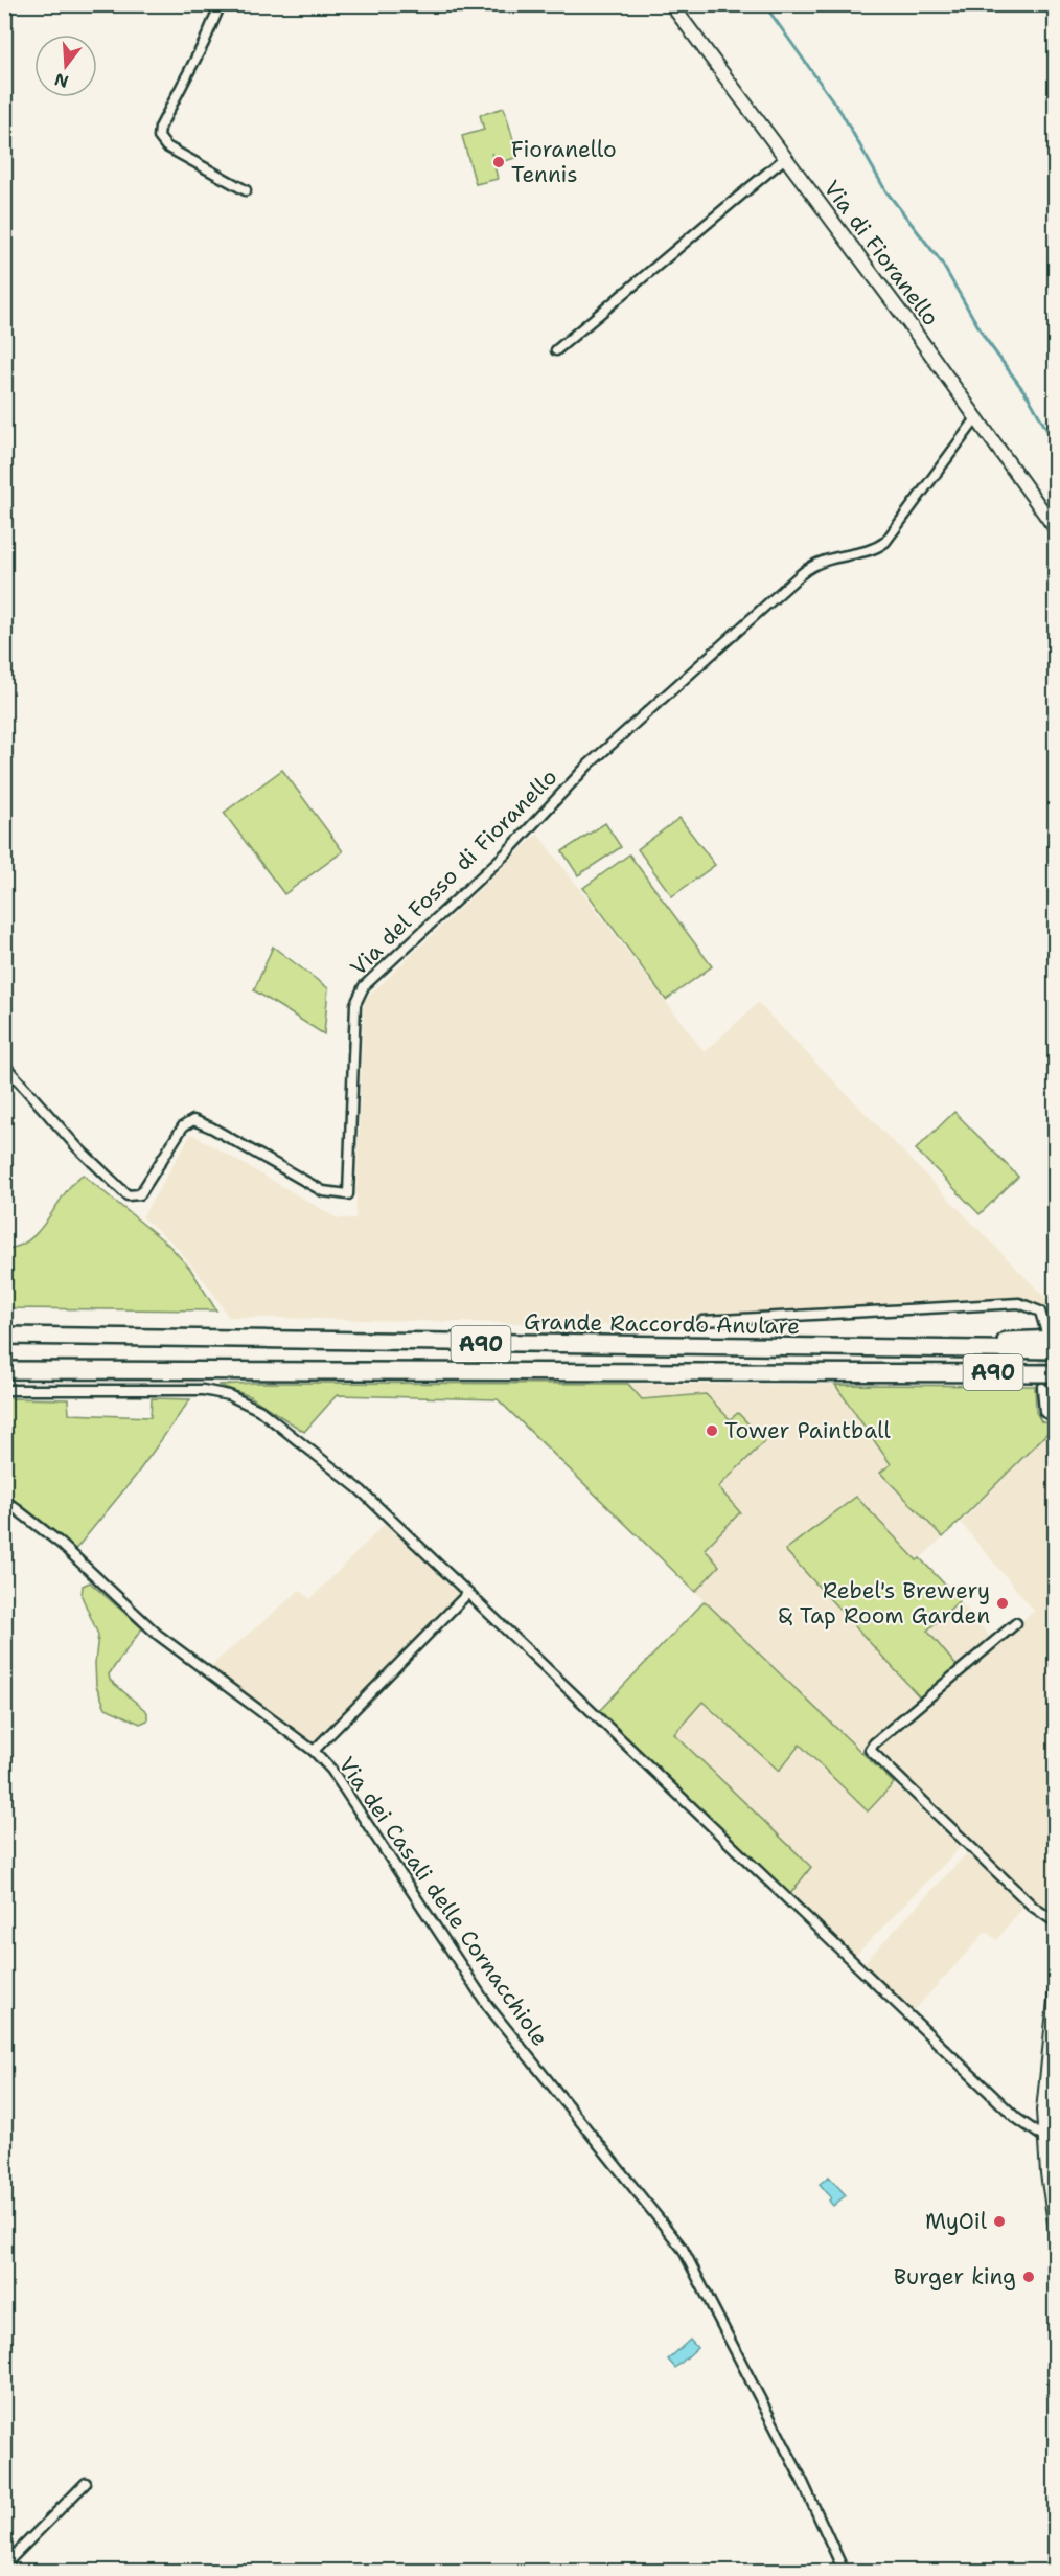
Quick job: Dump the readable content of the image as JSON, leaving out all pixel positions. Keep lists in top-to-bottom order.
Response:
{
  "streets": {
    "highway": ["Grande Raccordo Anulare", "A90"],
    "street": ["Via di Fioranello", "Via del Fosso di Fioranello", "Via dei Casali delle Cornacchiole"]
  },
  "crossings": [
    ["Via di Fioranello", "Via del Fosso di Fioranello"]
  ],
  "places": [
    "Fioranello Tennis",
    "Tower Paintball",
    "Rebel's Brewery & Tap Room Garden",
    "MyOil",
    "Burger king"
  ],
  "north": "bottom"
}
